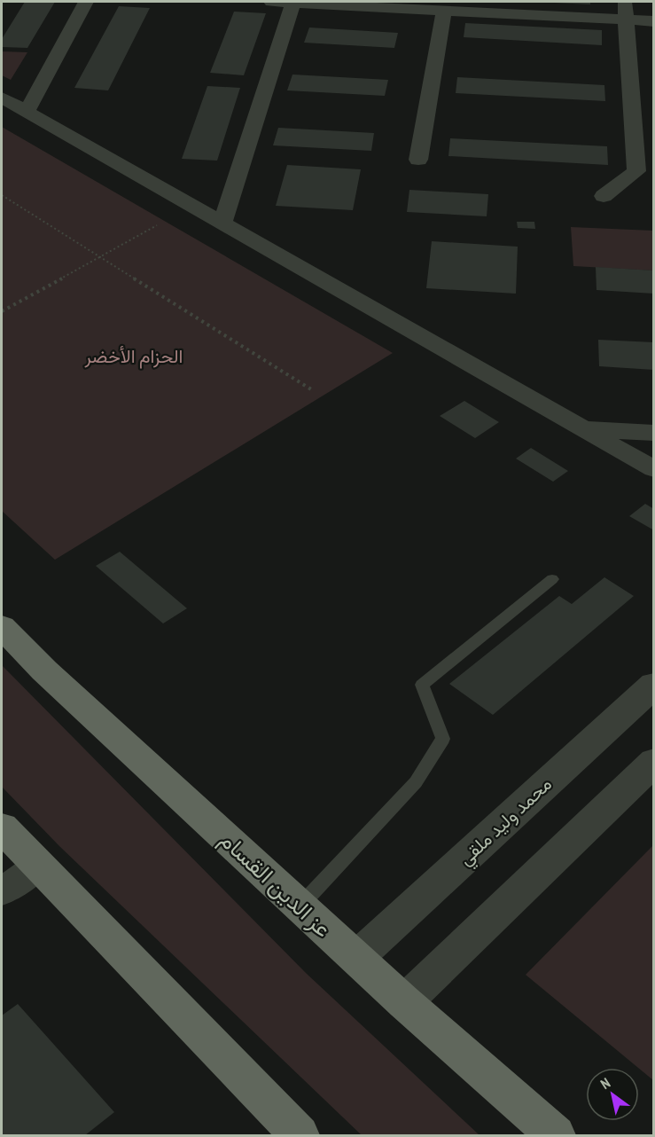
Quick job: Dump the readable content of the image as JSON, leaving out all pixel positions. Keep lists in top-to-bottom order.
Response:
{
  "streets": {
    "highway": ["عز الدين القسام"],
    "street": ["محمد وليد ملقي"]
  },
  "crossings": [
    ["محمد وليد ملقي", "عز الدين القسام"]
  ],
  "parks": ["الحزام الأخضر"],
  "north": "top left"
}
